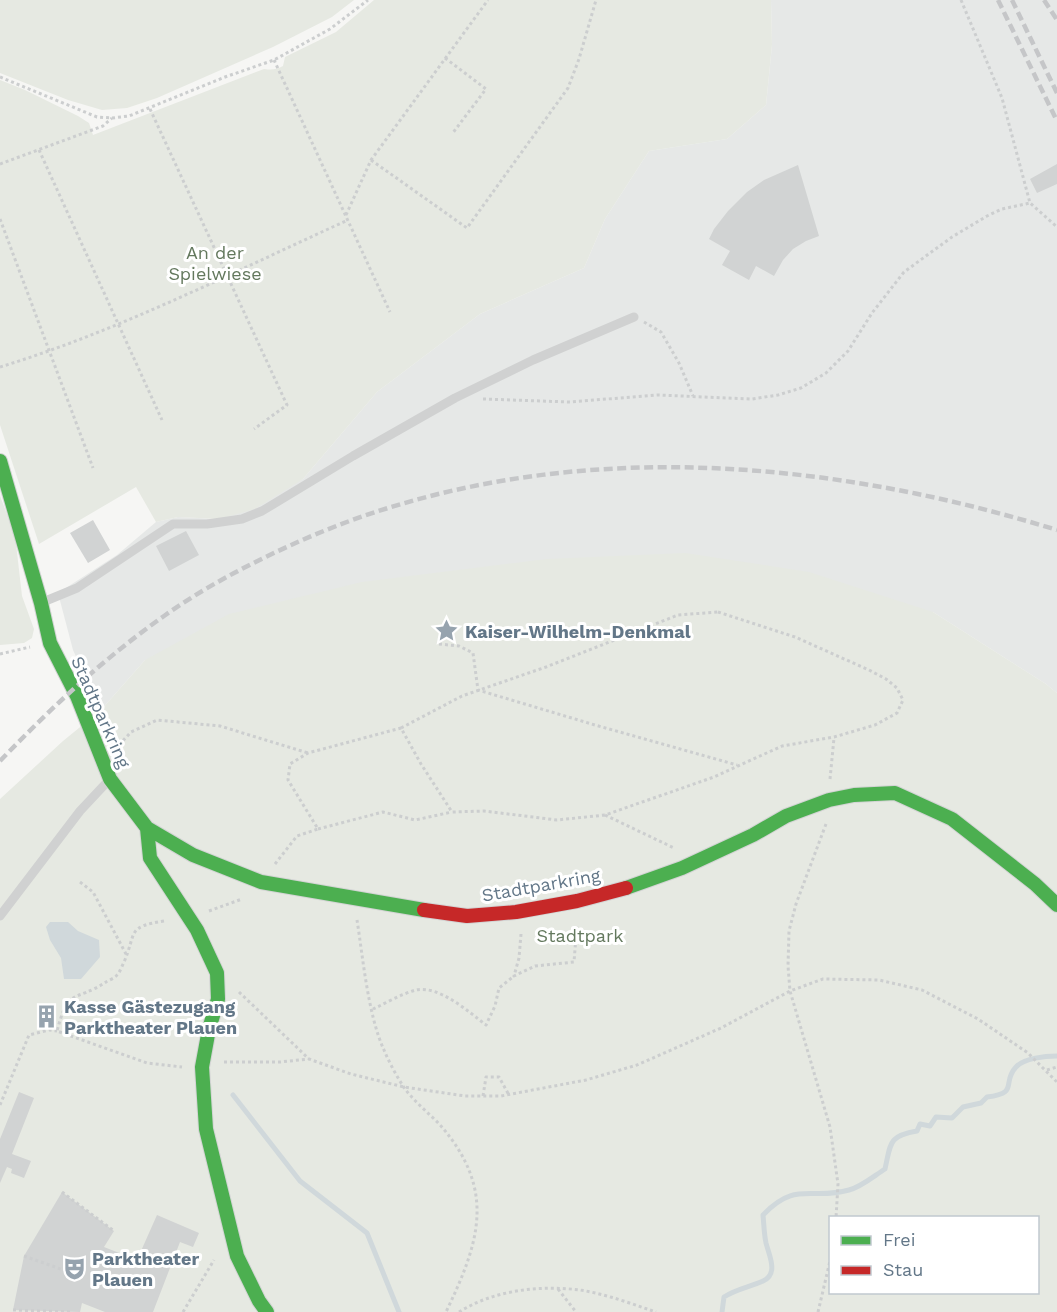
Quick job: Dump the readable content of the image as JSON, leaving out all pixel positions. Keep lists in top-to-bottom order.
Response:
{
  "streets": {
    "street": ["Stadtparkring"]
  },
  "parks": ["An der Spielwiese", "Stadtpark"],
  "places": {
    "place": ["Kaiser-Wilhelm-Denkmal"],
    "building": ["Kasse Gästezugang Parktheater Plauen"],
    "theatre": ["Parktheater Plauen"]
  },
  "legend": ["Frei", "Stau"]
}
